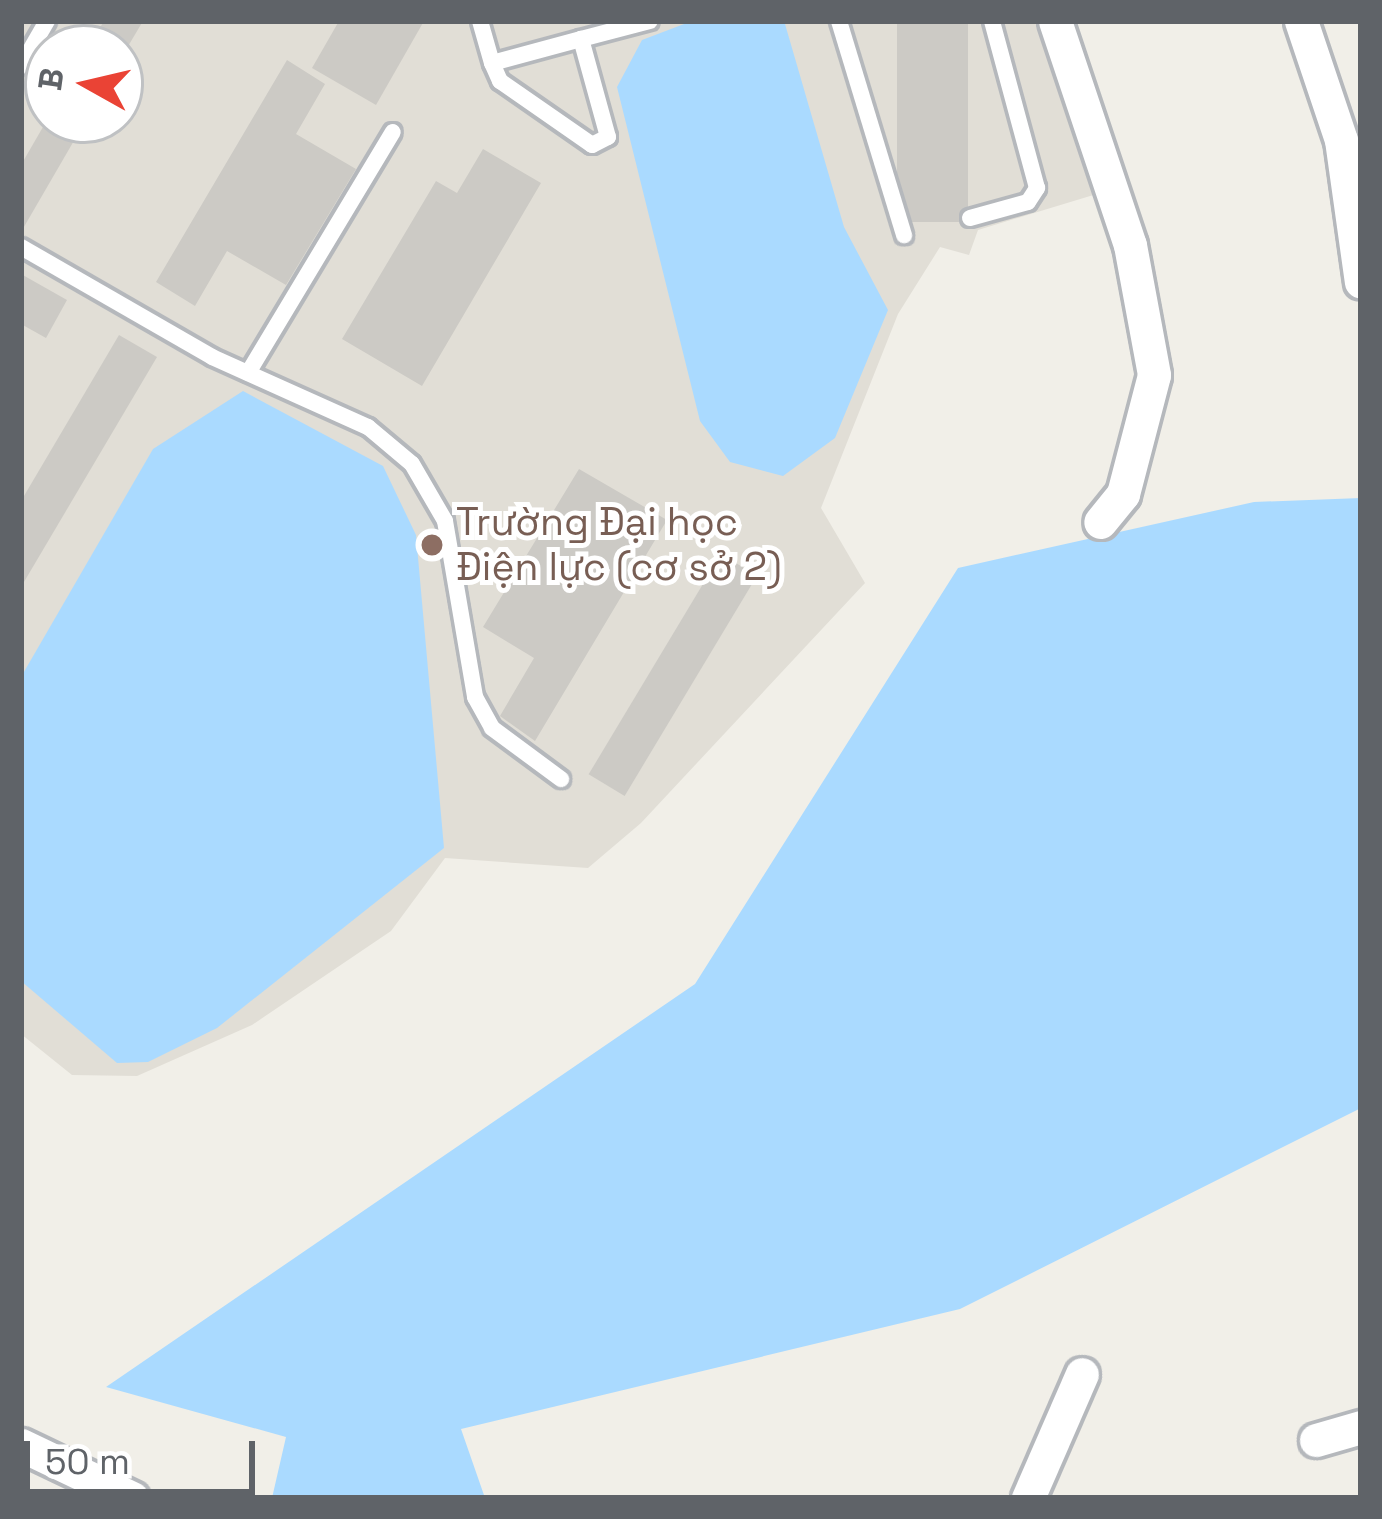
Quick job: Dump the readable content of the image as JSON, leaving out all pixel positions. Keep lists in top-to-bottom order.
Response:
{
  "places": ["Trường Đại học Điện lực (cơ sở 2)"],
  "scale_bar": "50 m",
  "north": "left"
}
